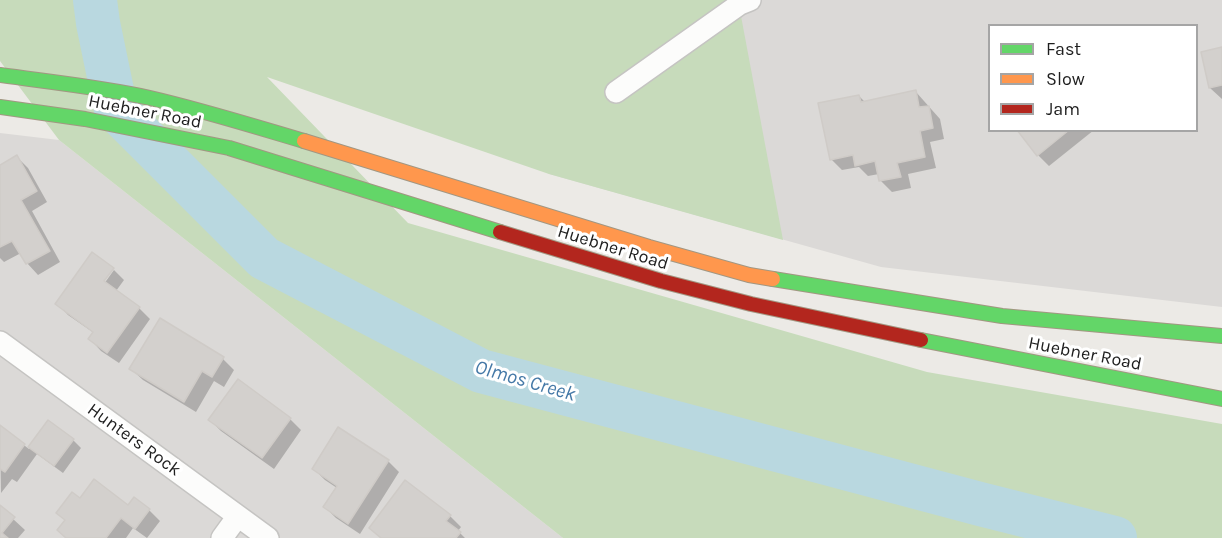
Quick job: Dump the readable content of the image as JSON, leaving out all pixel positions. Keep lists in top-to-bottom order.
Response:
{
  "streets": {
    "main road": ["Huebner Road"],
    "street": ["Hunters Rock"]
  },
  "water": ["Olmos Creek"],
  "legend": ["Fast", "Slow", "Jam"]
}
